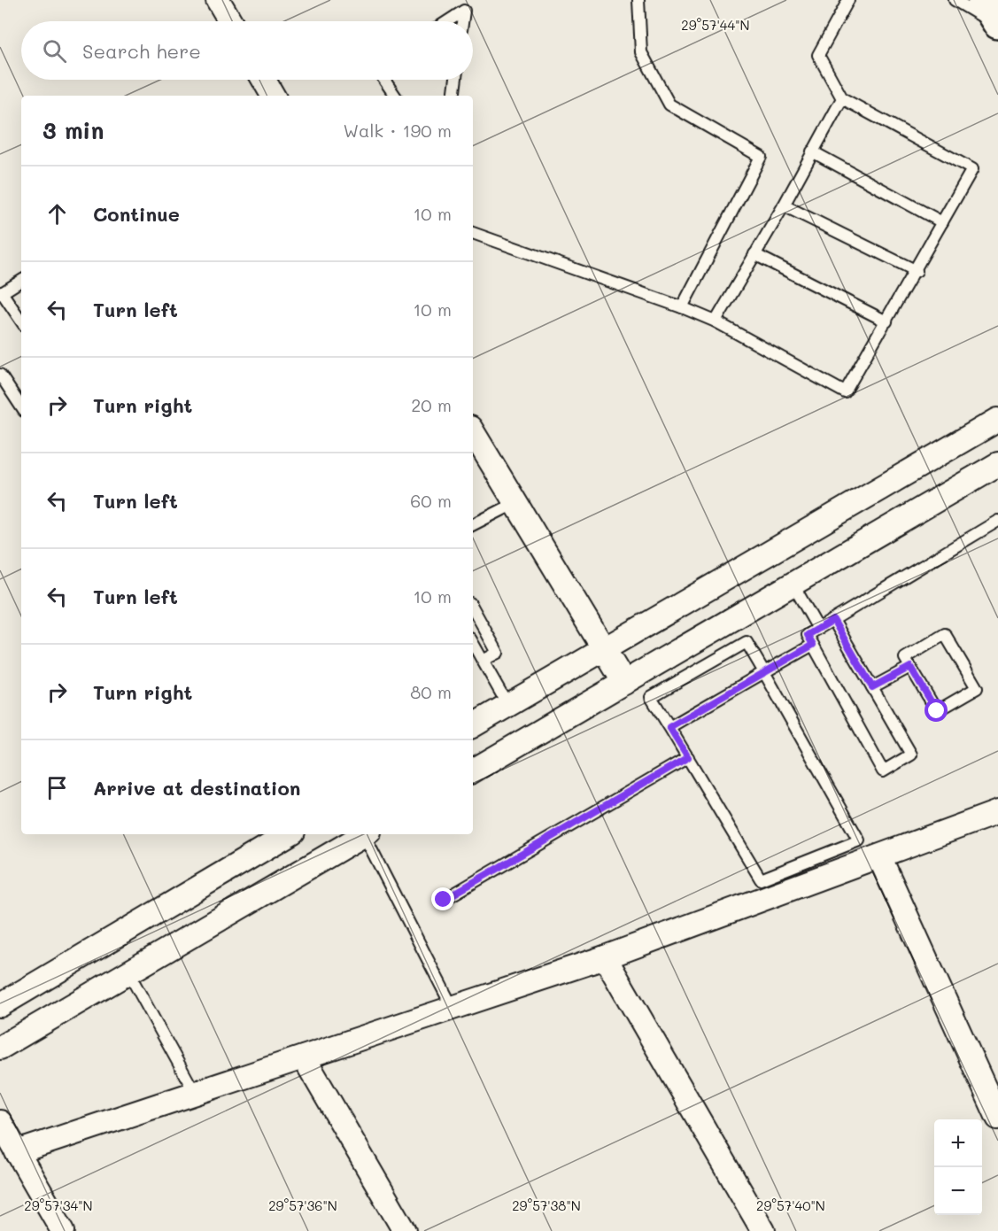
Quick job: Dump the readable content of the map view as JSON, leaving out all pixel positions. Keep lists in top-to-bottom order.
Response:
{
  "page": {
    "search": "Search here",
    "heading": ["3 min", "Walk · 190 m"],
    "list": [
      ["Continue", "10 m"],
      ["Turn left", "10 m"],
      ["Turn right", "20 m"],
      ["Turn left", "60 m"],
      ["Turn left", "10 m"],
      ["Turn right", "80 m"],
      "Arrive at destination"
    ],
    "map_buttons": ["+", "−"]
  },
  "coordinates": [
    "29°57'44\"N",
    "29°57'34\"N",
    "29°57'36\"N",
    "29°57'38\"N",
    "29°57'40\"N"
  ]
}
